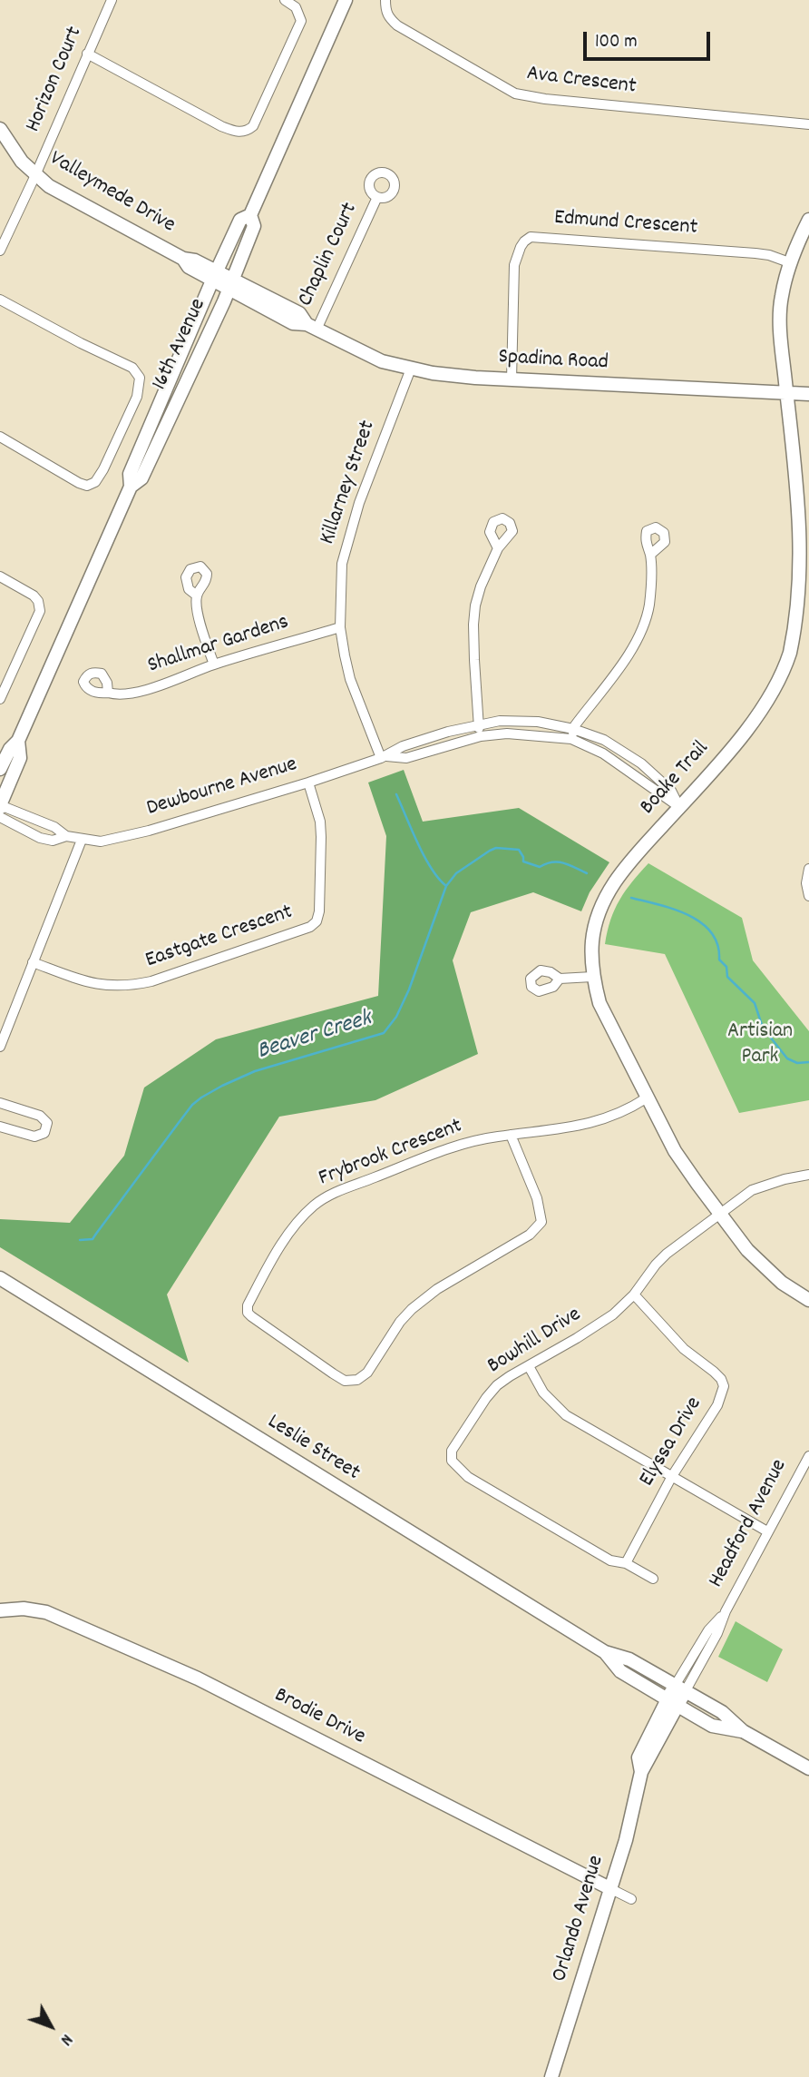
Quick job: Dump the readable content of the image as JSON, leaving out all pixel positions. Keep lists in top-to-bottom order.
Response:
{
  "streets": {
    "street": [
      "Horizon Court",
      "Ava Crescent",
      "Valleymede Drive",
      "Edmund Crescent",
      "Chaplin Court",
      "16th Avenue",
      "Spadina Road",
      "Killarney Street",
      "Shallmar Gardens",
      "Boake Trail",
      "Dewbourne Avenue",
      "Eastgate Crescent",
      "Frybrook Crescent",
      "Bowhill Drive",
      "Elyssa Drive",
      "Leslie Street",
      "Headford Avenue",
      "Brodie Drive",
      "Orlando Avenue"
    ]
  },
  "crossings": [
    ["Horizon Court", "Valleymede Drive"],
    ["Valleymede Drive", "16th Avenue"],
    ["Valleymede Drive", "Spadina Road"],
    ["Edmund Crescent", "Spadina Road"],
    ["Edmund Crescent", "Boake Trail"],
    ["Chaplin Court", "Spadina Road"],
    ["16th Avenue", "Spadina Road"],
    ["16th Avenue", "Dewbourne Avenue"],
    ["Spadina Road", "Killarney Street"],
    ["Spadina Road", "Boake Trail"],
    ["Killarney Street", "Shallmar Gardens"],
    ["Killarney Street", "Dewbourne Avenue"],
    ["Boake Trail", "Dewbourne Avenue"],
    ["Boake Trail", "Frybrook Crescent"],
    ["Boake Trail", "Bowhill Drive"],
    ["Dewbourne Avenue", "Eastgate Crescent"],
    ["Bowhill Drive", "Elyssa Drive"],
    ["Leslie Street", "Headford Avenue"],
    ["Leslie Street", "Orlando Avenue"],
    ["Headford Avenue", "Orlando Avenue"],
    ["Brodie Drive", "Orlando Avenue"]
  ],
  "water": ["Beaver Creek"],
  "parks": ["Artisian Park"],
  "scale_bar": "100 m",
  "north": "bottom right"
}
